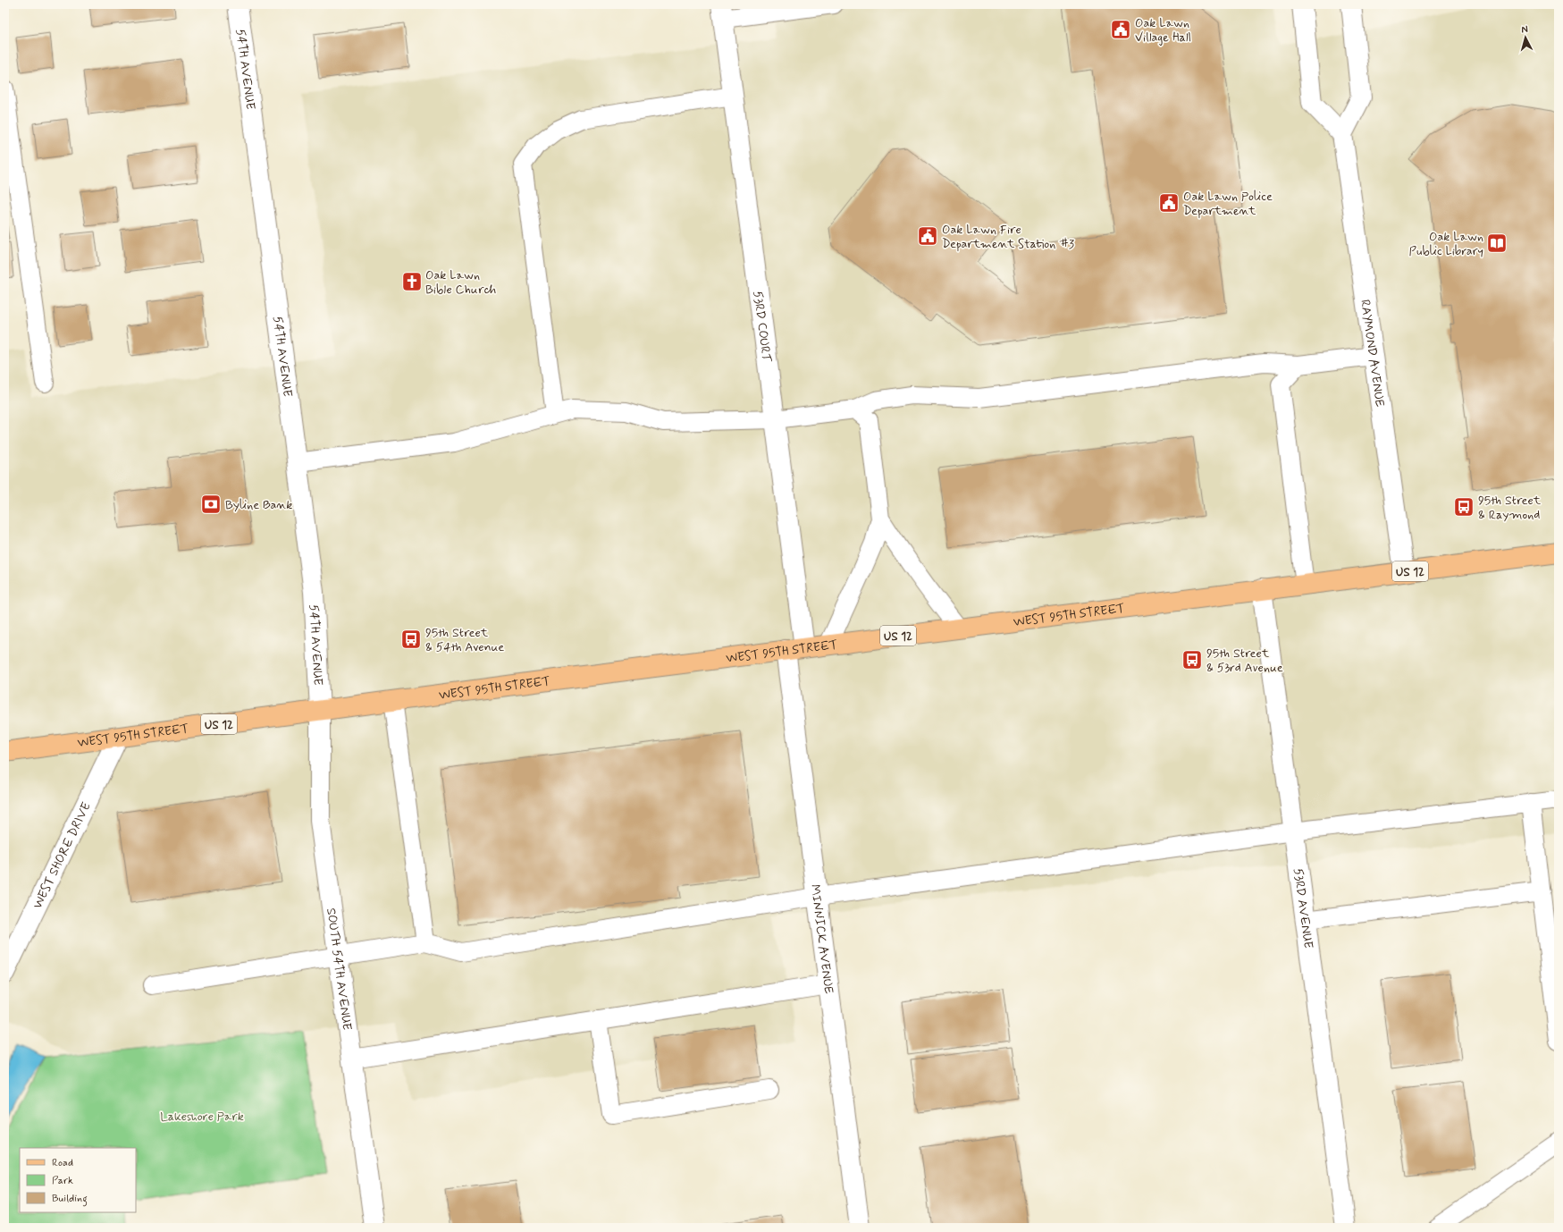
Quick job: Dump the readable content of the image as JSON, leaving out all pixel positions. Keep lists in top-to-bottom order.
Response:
{
  "streets": {
    "main road": ["US 12", "WEST 95TH STREET"],
    "street": [
      "54TH AVENUE",
      "53RD COURT",
      "RAYMOND AVENUE",
      "WEST SHORE DRIVE",
      "53RD AVENUE",
      "MINNICK AVENUE",
      "SOUTH 54TH AVENUE"
    ]
  },
  "crossings": [
    ["54TH AVENUE", "WEST 95TH STREET"],
    ["54TH AVENUE", "SOUTH 54TH AVENUE"],
    ["53RD COURT", "WEST 95TH STREET"],
    ["RAYMOND AVENUE", "WEST 95TH STREET"],
    ["WEST 95TH STREET", "WEST SHORE DRIVE"],
    ["WEST 95TH STREET", "53RD AVENUE"],
    ["WEST 95TH STREET", "MINNICK AVENUE"],
    ["WEST 95TH STREET", "SOUTH 54TH AVENUE"]
  ],
  "parks": ["Lakeshore Park"],
  "places": {
    "public building": ["Oak Lawn Village Hall", "Oak Lawn Police Department", "Oak Lawn Fire Department Station #3"],
    "library": ["Oak Lawn Public Library"],
    "church": ["Oak Lawn Bible Church"],
    "bank": ["Byline Bank"],
    "bus stop": ["95th Street & Raymond", "95th Street & 54th Avenue", "95th Street & 53rd Avenue"]
  },
  "legend": ["Road", "Park", "Building"],
  "north": "top"
}
